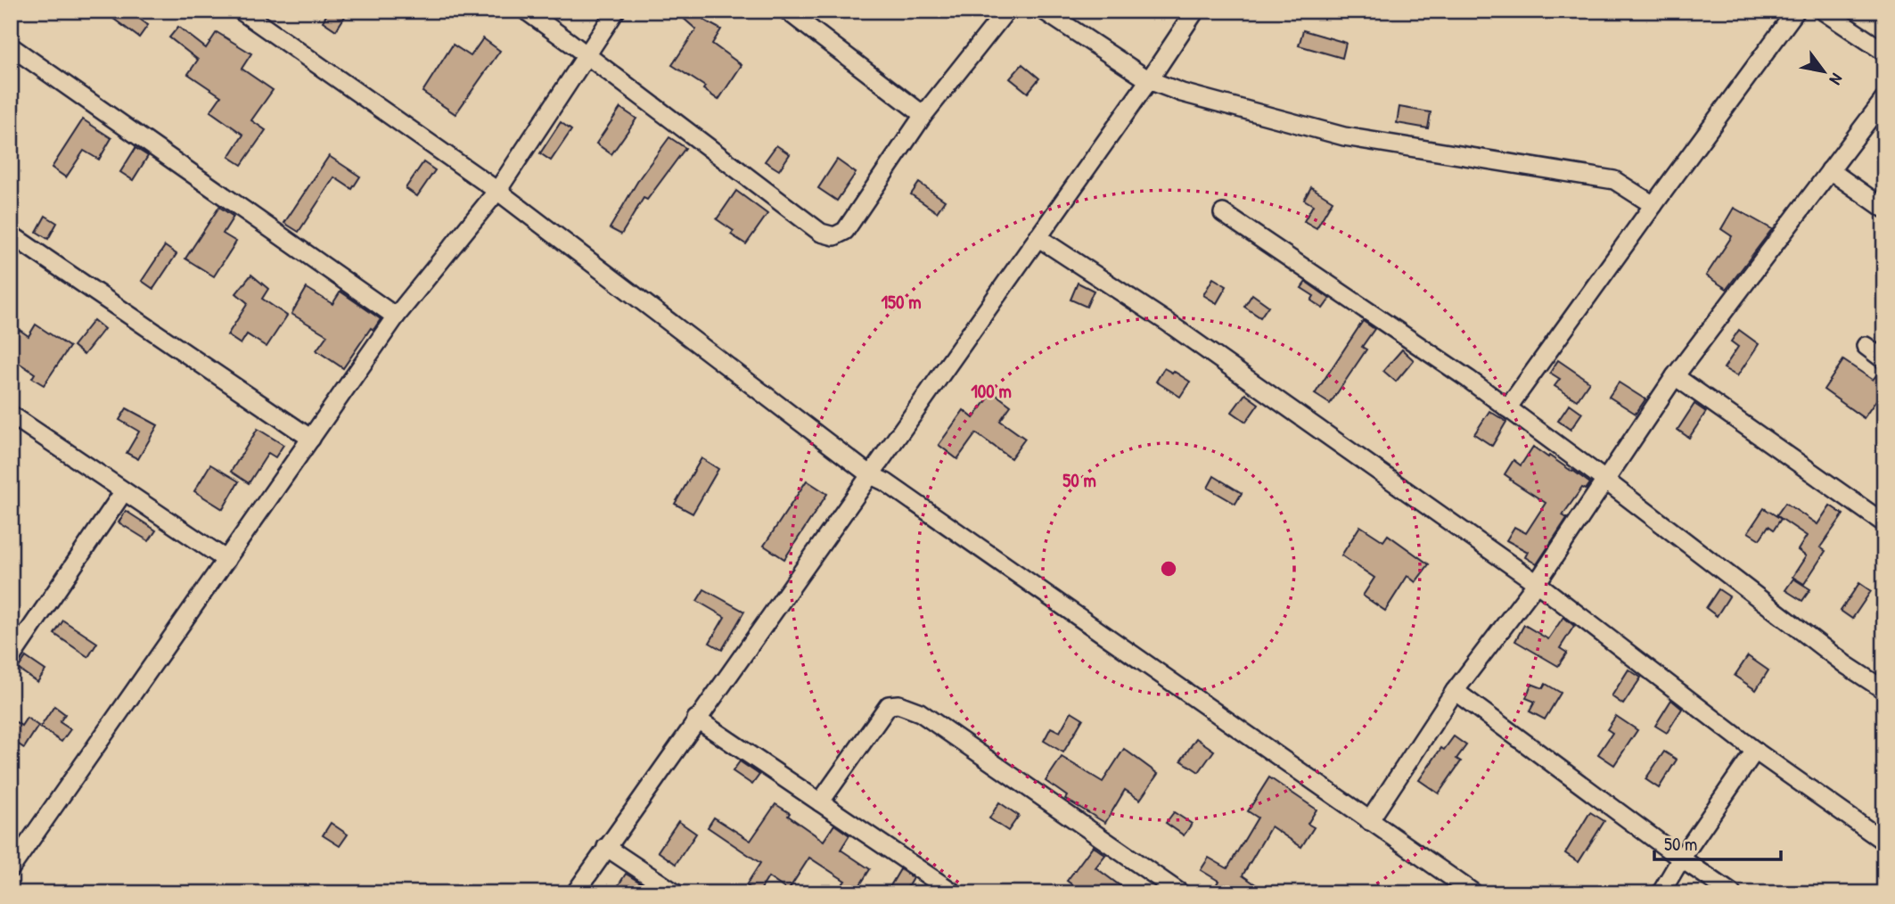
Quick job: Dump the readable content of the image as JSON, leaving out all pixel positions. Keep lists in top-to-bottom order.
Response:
{
  "scale_bar": "50 m",
  "north": "bottom right",
  "rings": ["150 m", "100 m", "50 m"]
}
